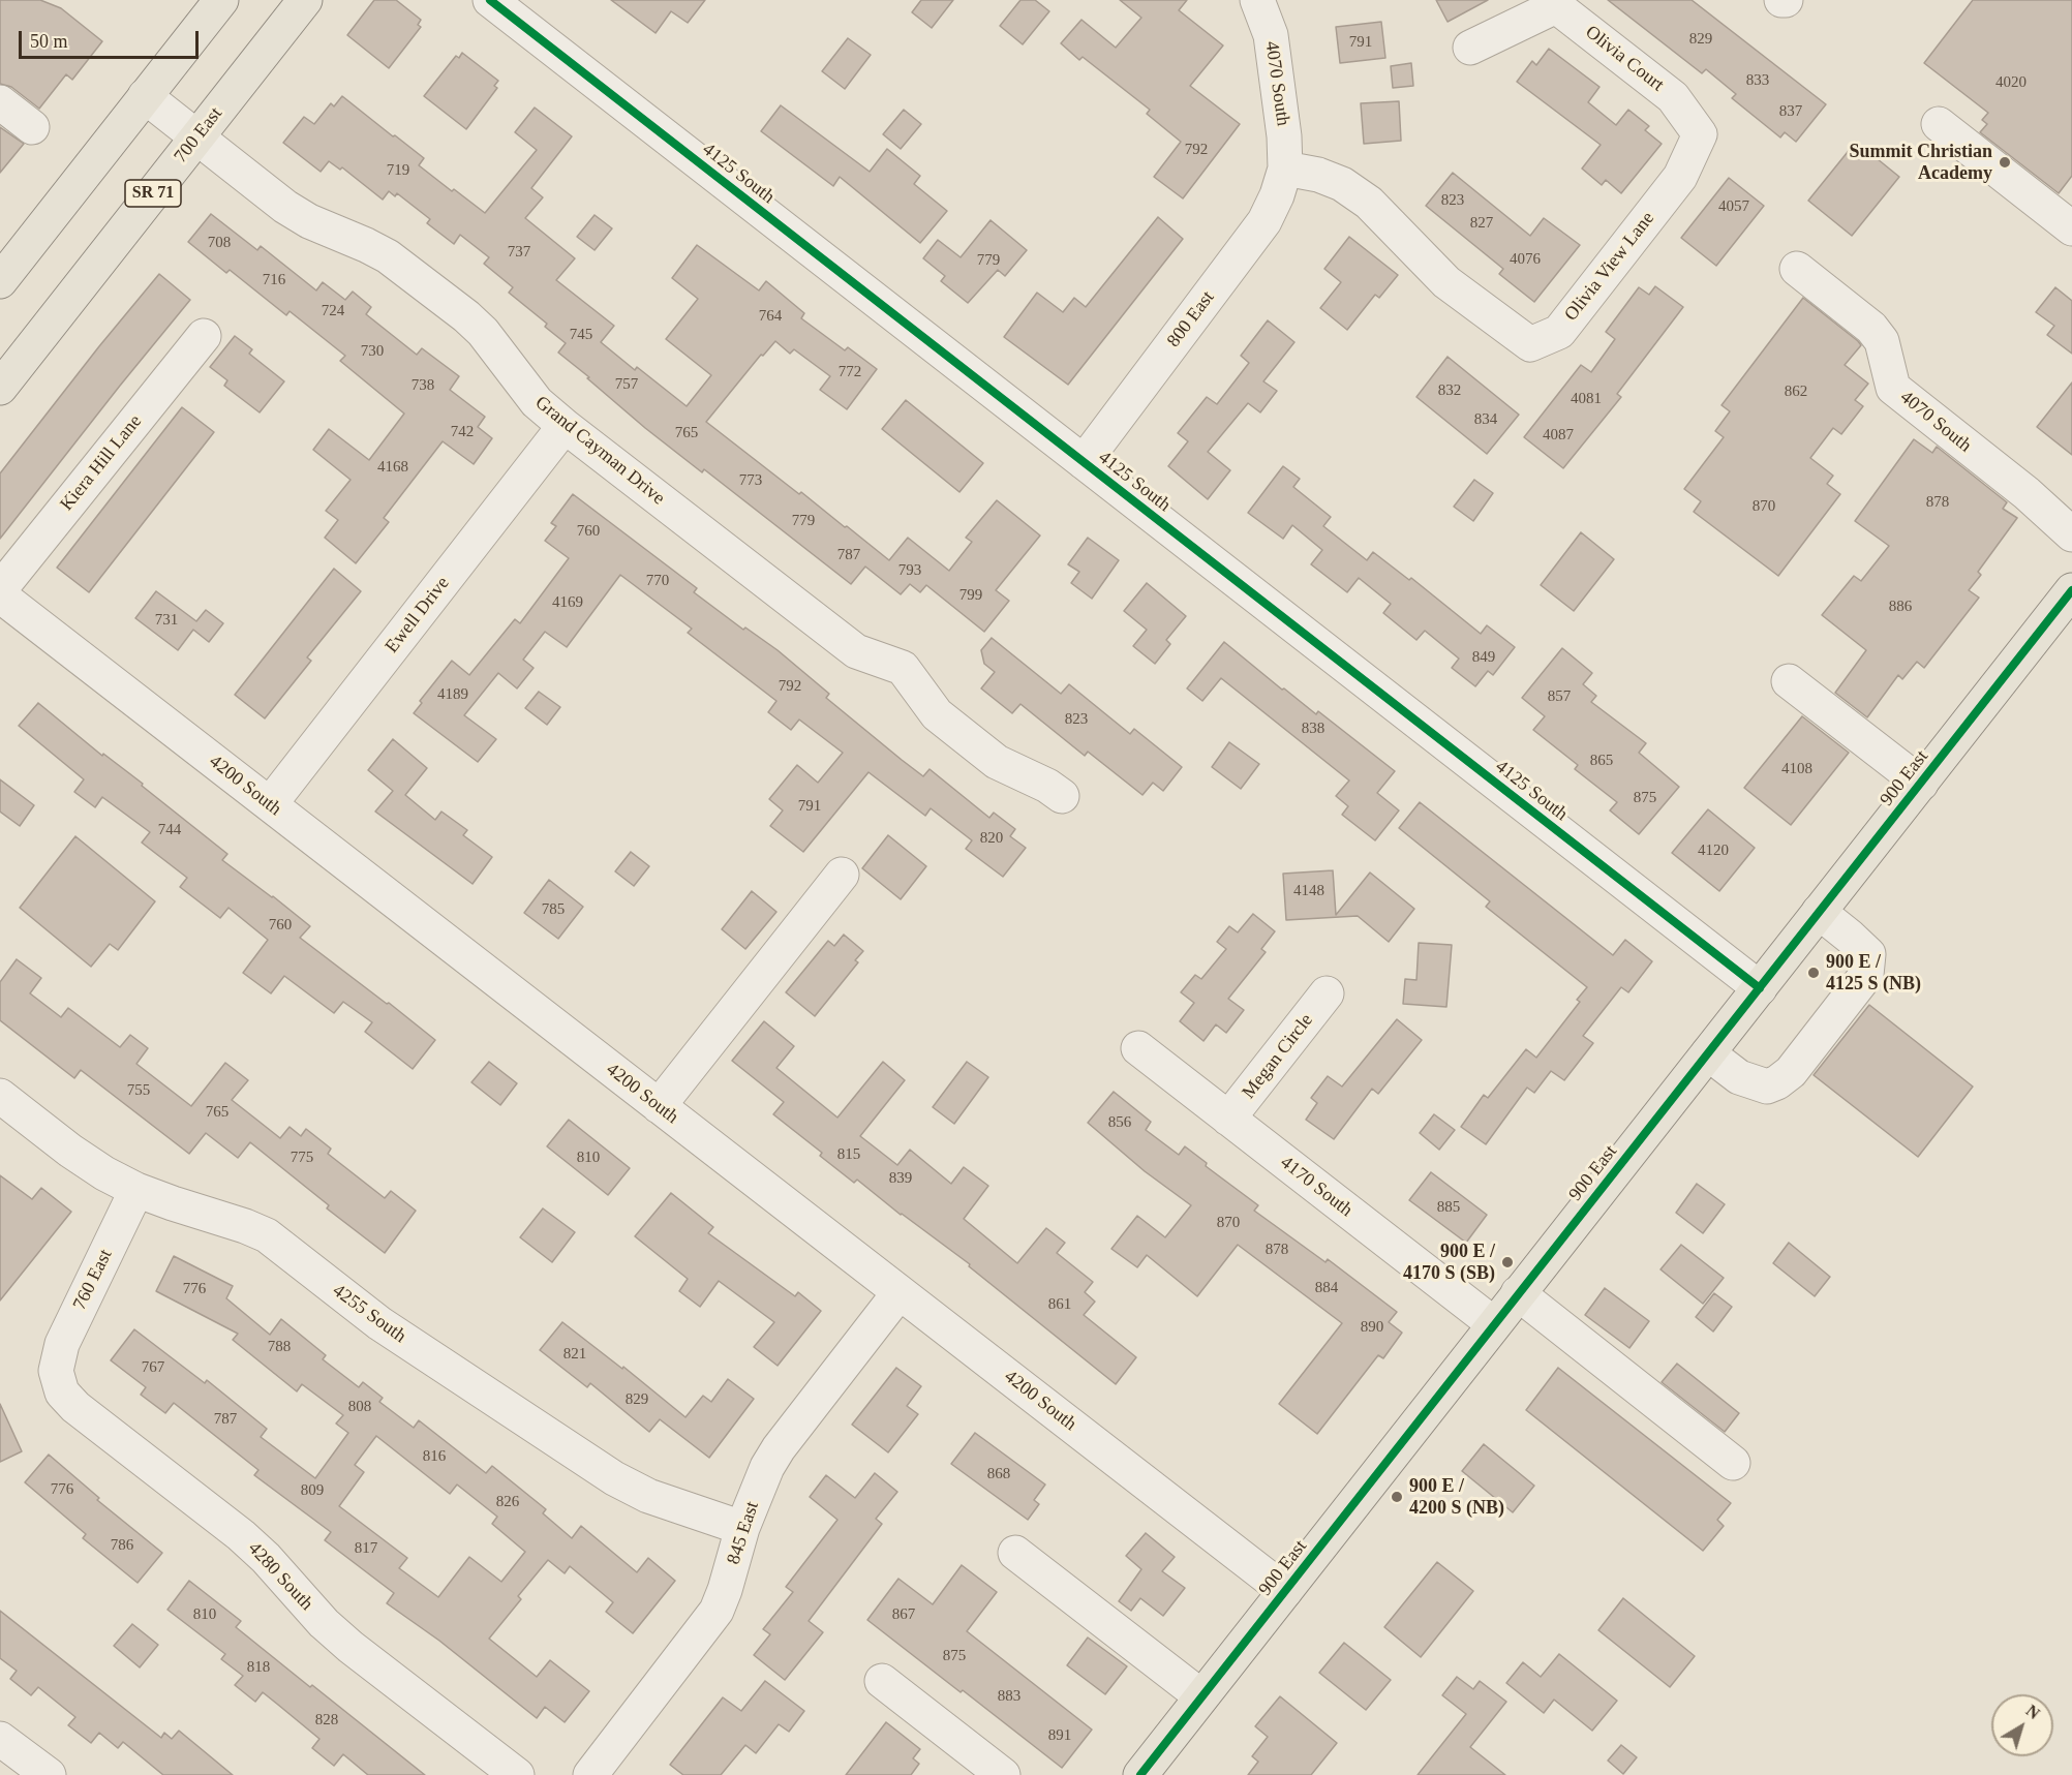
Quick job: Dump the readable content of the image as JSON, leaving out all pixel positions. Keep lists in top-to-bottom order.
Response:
{
  "streets": {
    "main road": ["700 East", "SR 71", "900 East"],
    "street": [
      "Olivia Court",
      "4070 South",
      "4125 South",
      "Olivia View Lane",
      "800 East",
      "Grand Cayman Drive",
      "Kiera Hill Lane",
      "Ewell Drive",
      "4200 South",
      "Megan Circle",
      "4170 South",
      "760 East",
      "4255 South",
      "845 East",
      "4280 South"
    ]
  },
  "crossings": [
    ["Olivia Court", "Olivia View Lane"],
    ["4070 South", "Olivia View Lane"],
    ["4070 South", "800 East"],
    ["700 East", "Grand Cayman Drive"],
    ["4125 South", "800 East"],
    ["4125 South", "900 East"],
    ["Olivia View Lane", "800 East"],
    ["Grand Cayman Drive", "Ewell Drive"],
    ["Ewell Drive", "4200 South"],
    ["900 East", "4200 South"],
    ["900 East", "4170 South"],
    ["4200 South", "845 East"],
    ["Megan Circle", "4170 South"],
    ["760 East", "4255 South"],
    ["760 East", "4280 South"],
    ["4255 South", "845 East"]
  ],
  "places": [
    "Summit Christian Academy",
    "900 E / 4125 S (NB)",
    "900 E / 4170 S (SB)",
    "900 E / 4200 S (NB)"
  ],
  "house_numbers": [
    "829",
    "791",
    "833",
    "4020",
    "837",
    "792",
    "719",
    "823",
    "4057",
    "827",
    "708",
    "737",
    "4076",
    "779",
    "716",
    "724",
    "764",
    "745",
    "730",
    "772",
    "757",
    "738",
    "832",
    "862",
    "4081",
    "834",
    "742",
    "765",
    "4087",
    "4168",
    "773",
    "878",
    "870",
    "779",
    "760",
    "787",
    "793",
    "770",
    "799",
    "4169",
    "886",
    "731",
    "849",
    "792",
    "4189",
    "857",
    "823",
    "838",
    "865",
    "4108",
    "875",
    "791",
    "744",
    "820",
    "4120",
    "4148",
    "785",
    "760",
    "755",
    "765",
    "856",
    "815",
    "775",
    "810",
    "839",
    "885",
    "870",
    "878",
    "884",
    "776",
    "861",
    "890",
    "788",
    "821",
    "767",
    "829",
    "808",
    "787",
    "816",
    "868",
    "776",
    "809",
    "826",
    "786",
    "817",
    "810",
    "867",
    "875",
    "818",
    "883",
    "828",
    "891"
  ],
  "scale_bar": "50 m",
  "north": "top right"
}
